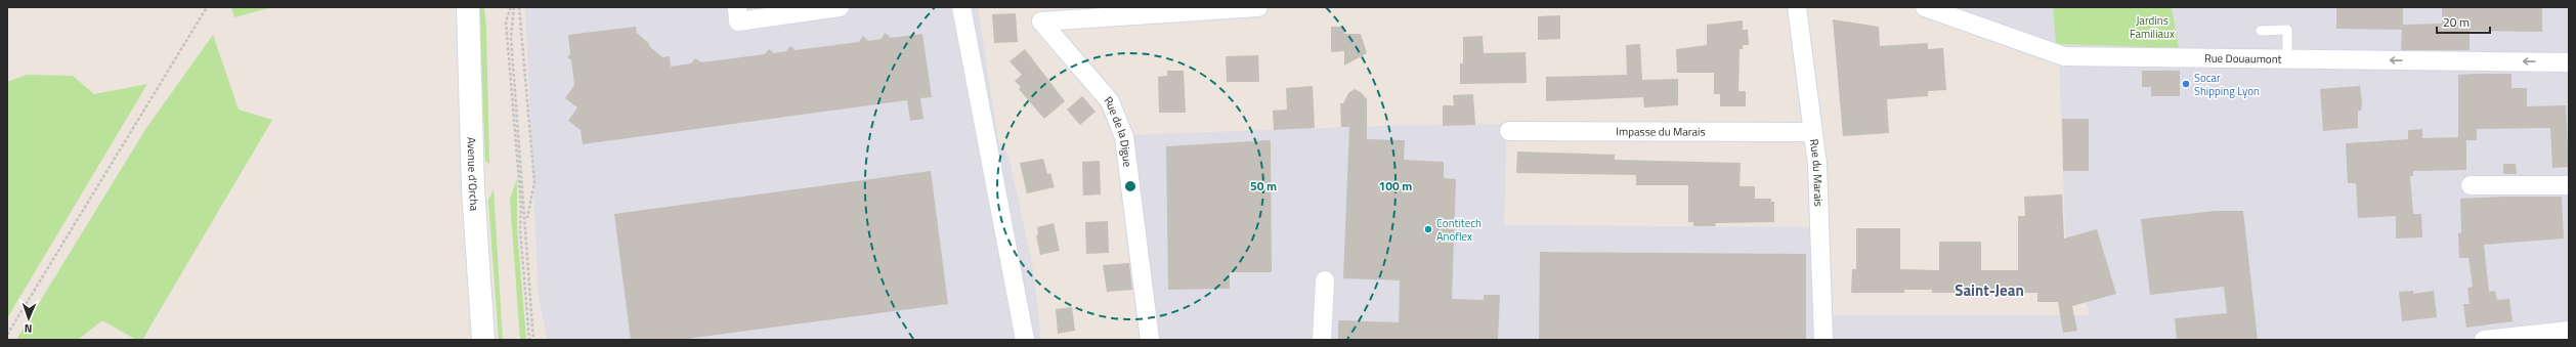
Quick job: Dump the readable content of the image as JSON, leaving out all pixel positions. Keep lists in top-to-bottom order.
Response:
{
  "streets": {
    "main road": ["Avenue d'Orcha"],
    "street": [
      "Rue Douaumont",
      "Impasse du Marais",
      "Rue de la Digue",
      "Rue du Marais"
    ]
  },
  "crossings": [
    ["Impasse du Marais", "Rue du Marais"]
  ],
  "districts": ["Saint-Jean"],
  "parks": ["Jardins Familiaux"],
  "places": ["Socar Shipping Lyon", "Contitech Anoflex"],
  "scale_bar": "20 m",
  "north": "bottom",
  "rings": ["50 m", "100 m"]
}
